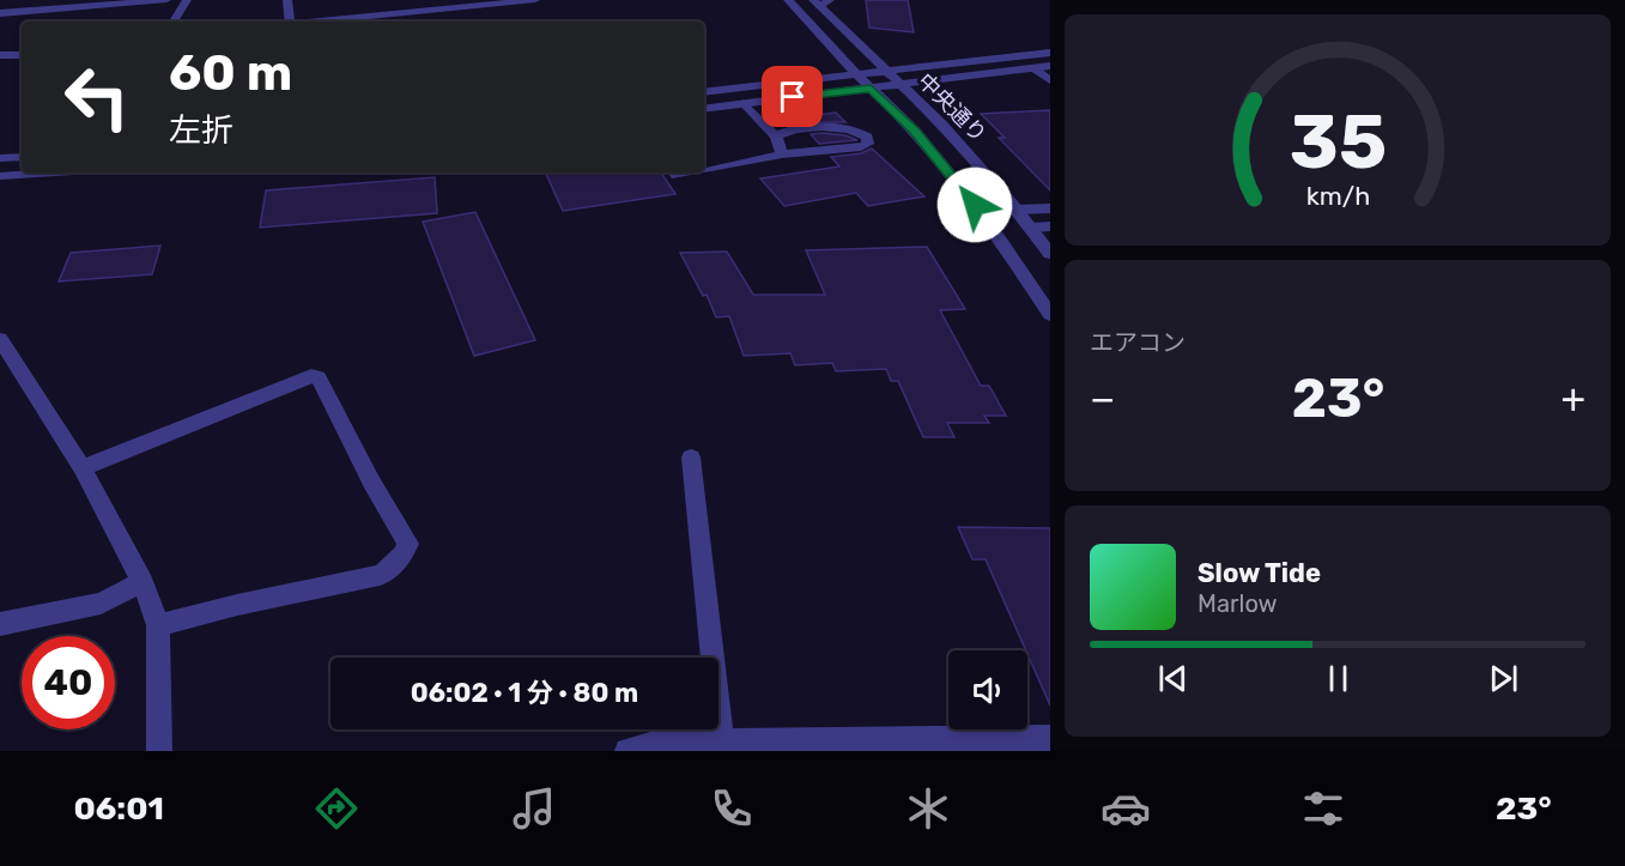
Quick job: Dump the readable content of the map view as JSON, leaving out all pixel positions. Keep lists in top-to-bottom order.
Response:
{
  "streets": {
    "street": ["中央通り"]
  },
  "page": {
    "turn": ["60 m", "左折"],
    "tile": "エアコン",
    "heat": ["−", "23°", "+"],
    "song": ["Slow Tide", "Marlow"],
    "limit": "40",
    "trip": "06:02 · 1 分 · 80 m",
    "tabs": ["06:01", "23°"],
    "gauge": ["35", "km/h"]
  }
}
